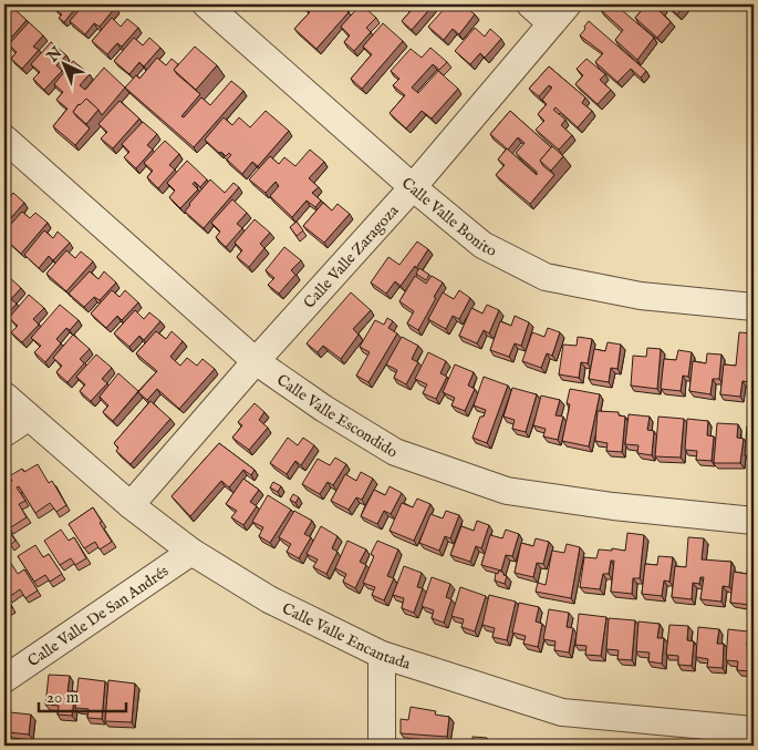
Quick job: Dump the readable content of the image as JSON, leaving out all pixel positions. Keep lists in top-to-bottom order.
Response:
{
  "streets": {
    "street": [
      "Calle Valle Bonito",
      "Calle Valle Zaragoza",
      "Calle Valle Escondido",
      "Calle Valle De San Andrés",
      "Calle Valle Encantada"
    ]
  },
  "crossings": [
    ["Calle Valle Bonito", "Calle Valle Zaragoza"],
    ["Calle Valle Zaragoza", "Calle Valle Escondido"],
    ["Calle Valle Zaragoza", "Calle Valle Encantada"],
    ["Calle Valle De San Andrés", "Calle Valle Encantada"]
  ],
  "scale_bar": "20 m",
  "north": "top left"
}
